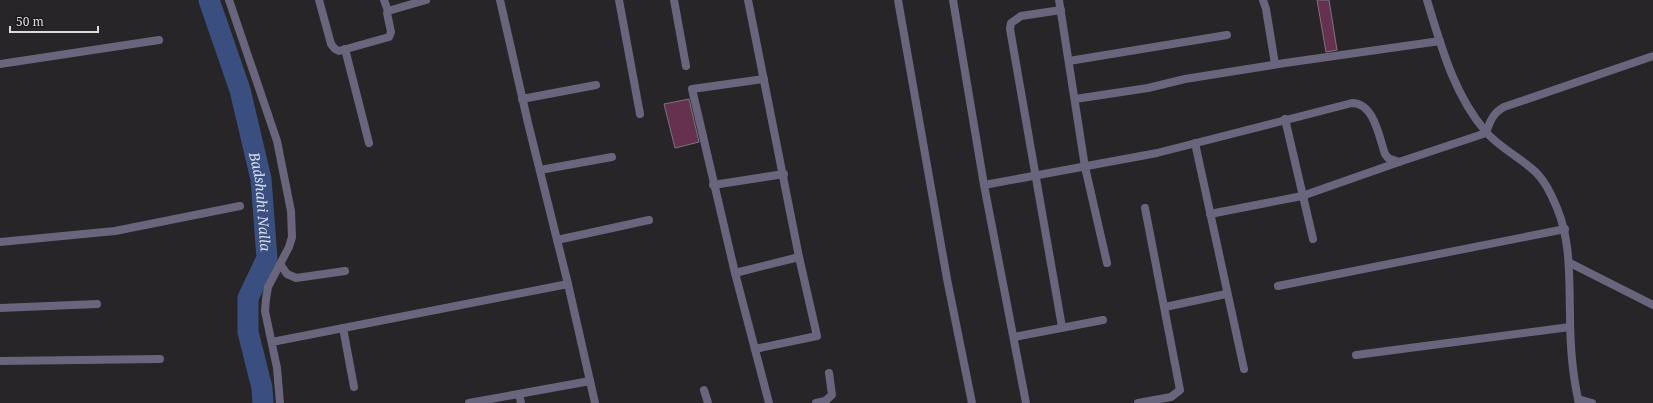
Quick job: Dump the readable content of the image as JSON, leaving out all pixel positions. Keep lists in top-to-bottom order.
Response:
{
  "water": ["Badshahi Nalla"],
  "scale_bar": "50 m"
}
